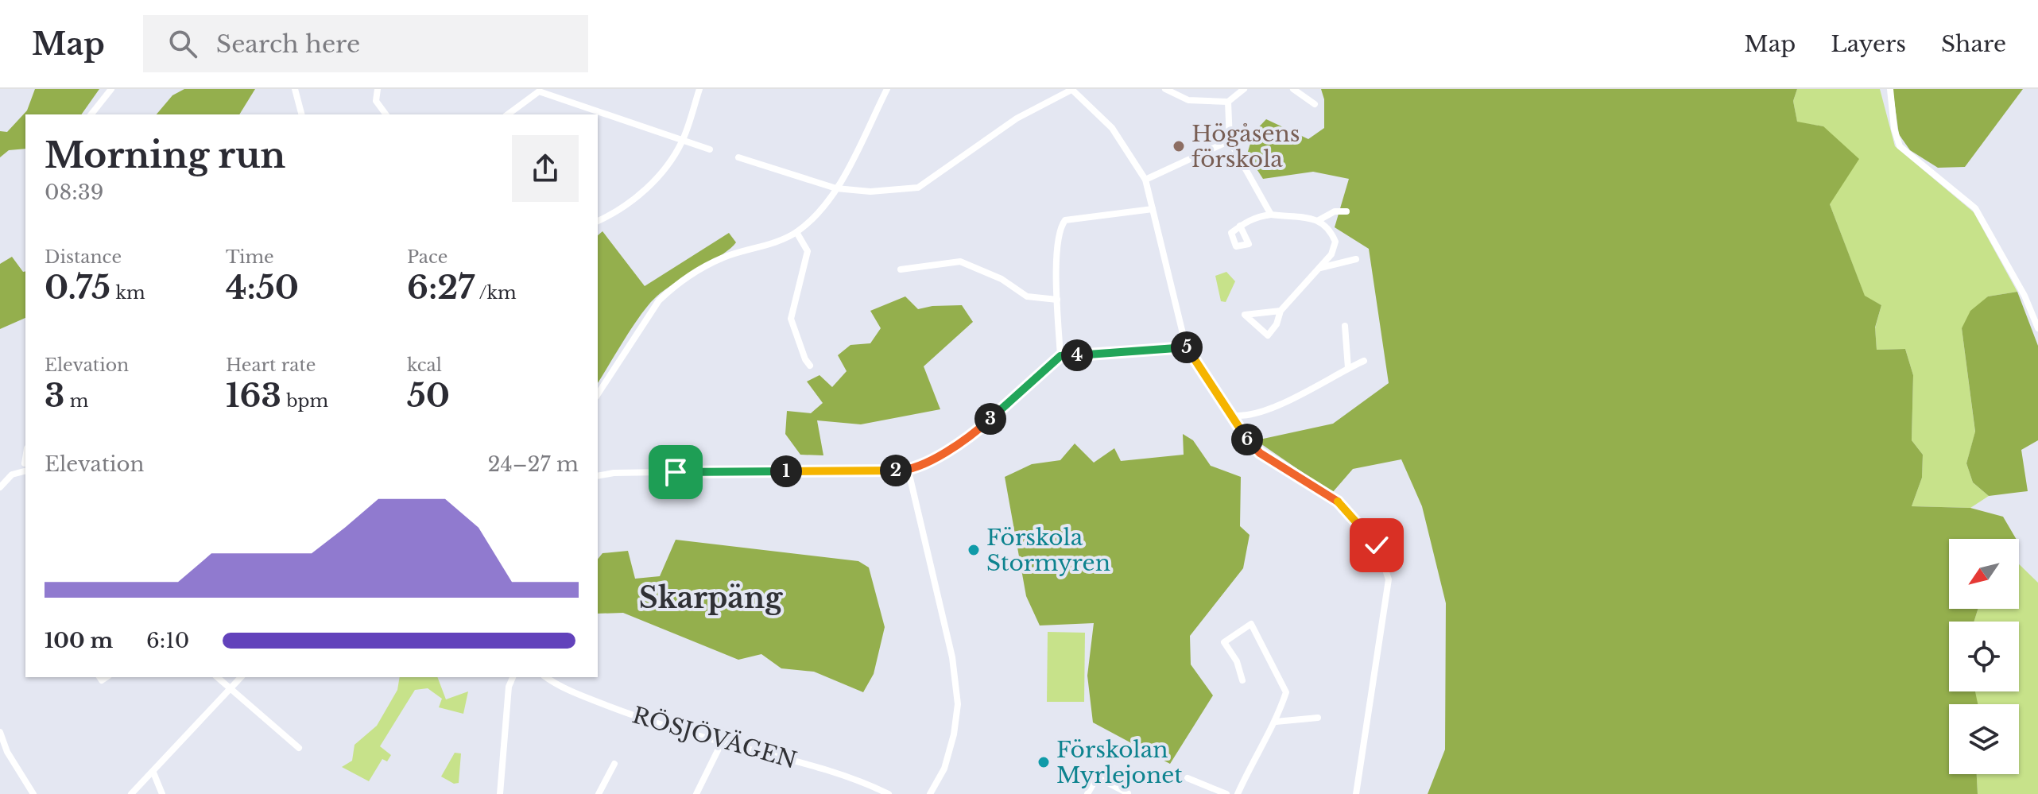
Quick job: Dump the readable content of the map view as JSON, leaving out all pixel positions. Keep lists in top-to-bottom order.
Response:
{
  "streets": {
    "street": ["RÖSJÖVÄGEN"]
  },
  "districts": ["Skarpäng"],
  "places": ["Högåsens förskola", "Förskola Stormyren", "Förskolan Myrlejonet"],
  "north": "bottom left",
  "page": {
    "header": "Map",
    "search": "Search here",
    "nav": ["Map", "Layers", "Share"],
    "heading": ["Morning run", "08:39"],
    "stats": [
      ["Distance", "0.75 km"],
      ["Time", "4:50"],
      ["Pace", "6:27 /km"],
      ["Elevation", "3 m"],
      ["Heart rate", "163 bpm"],
      ["kcal", "50"]
    ],
    "pins": [
      "5",
      "4",
      "3",
      "6",
      "2",
      "1"
    ],
    "chart": ["Elevation", "24–27 m"],
    "list": [
      {
        "name": "100 m",
        "note": "6:10"
      }
    ]
  }
}
